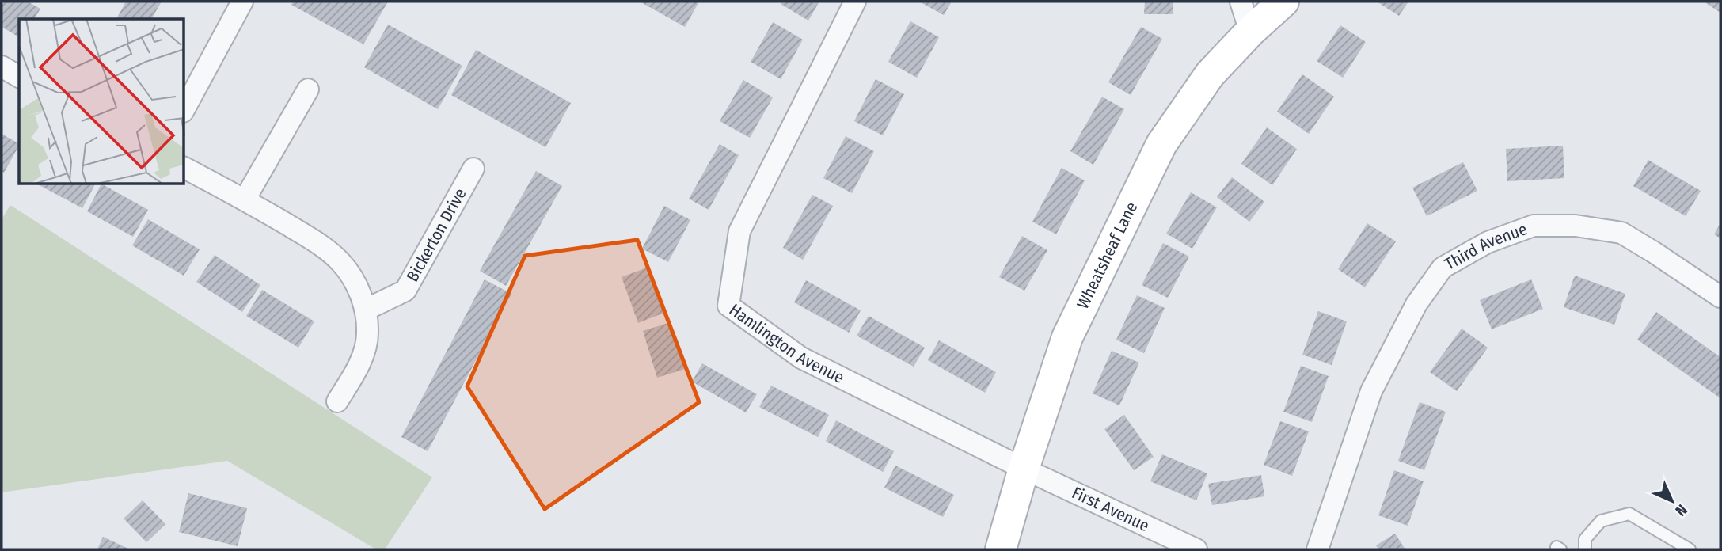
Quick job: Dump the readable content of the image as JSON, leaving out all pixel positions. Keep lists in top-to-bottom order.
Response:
{
  "streets": {
    "street": [
      "Bickerton Drive",
      "Third Avenue",
      "Wheatsheaf Lane",
      "Hamlington Avenue",
      "First Avenue"
    ]
  },
  "crossings": [
    ["Wheatsheaf Lane", "Hamlington Avenue"],
    ["Wheatsheaf Lane", "First Avenue"],
    ["Hamlington Avenue", "First Avenue"]
  ],
  "north": "bottom right"
}
